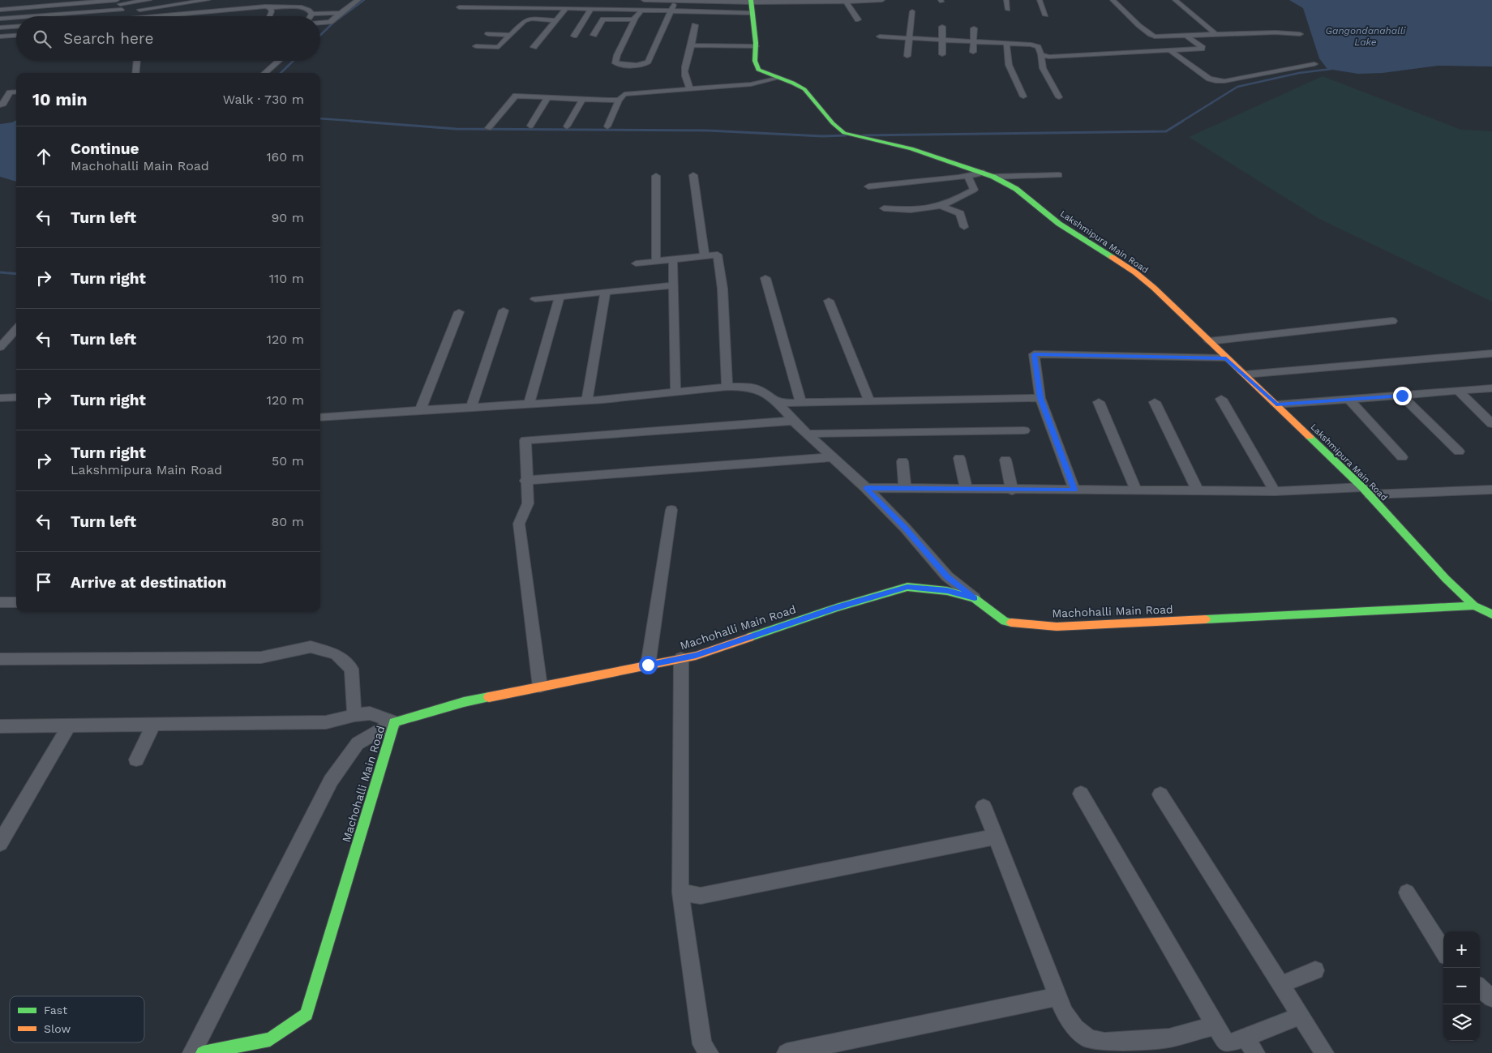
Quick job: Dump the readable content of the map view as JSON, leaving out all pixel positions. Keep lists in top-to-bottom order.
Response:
{
  "streets": {
    "main road": ["Lakshmipura Main Road", "Machohalli Main Road"]
  },
  "crossings": [
    ["Lakshmipura Main Road", "Machohalli Main Road"]
  ],
  "water": ["Gangondanahalli Lake"],
  "legend": ["Fast", "Slow"],
  "page": {
    "search": "Search here",
    "heading": ["10 min", "Walk · 730 m"],
    "list": [
      ["Continue", "Machohalli Main Road", "160 m"],
      ["Turn left", "90 m"],
      ["Turn right", "110 m"],
      ["Turn left", "120 m"],
      ["Turn right", "120 m"],
      ["Turn right", "Lakshmipura Main Road", "50 m"],
      ["Turn left", "80 m"],
      "Arrive at destination"
    ],
    "map_buttons": ["+", "−"]
  }
}
